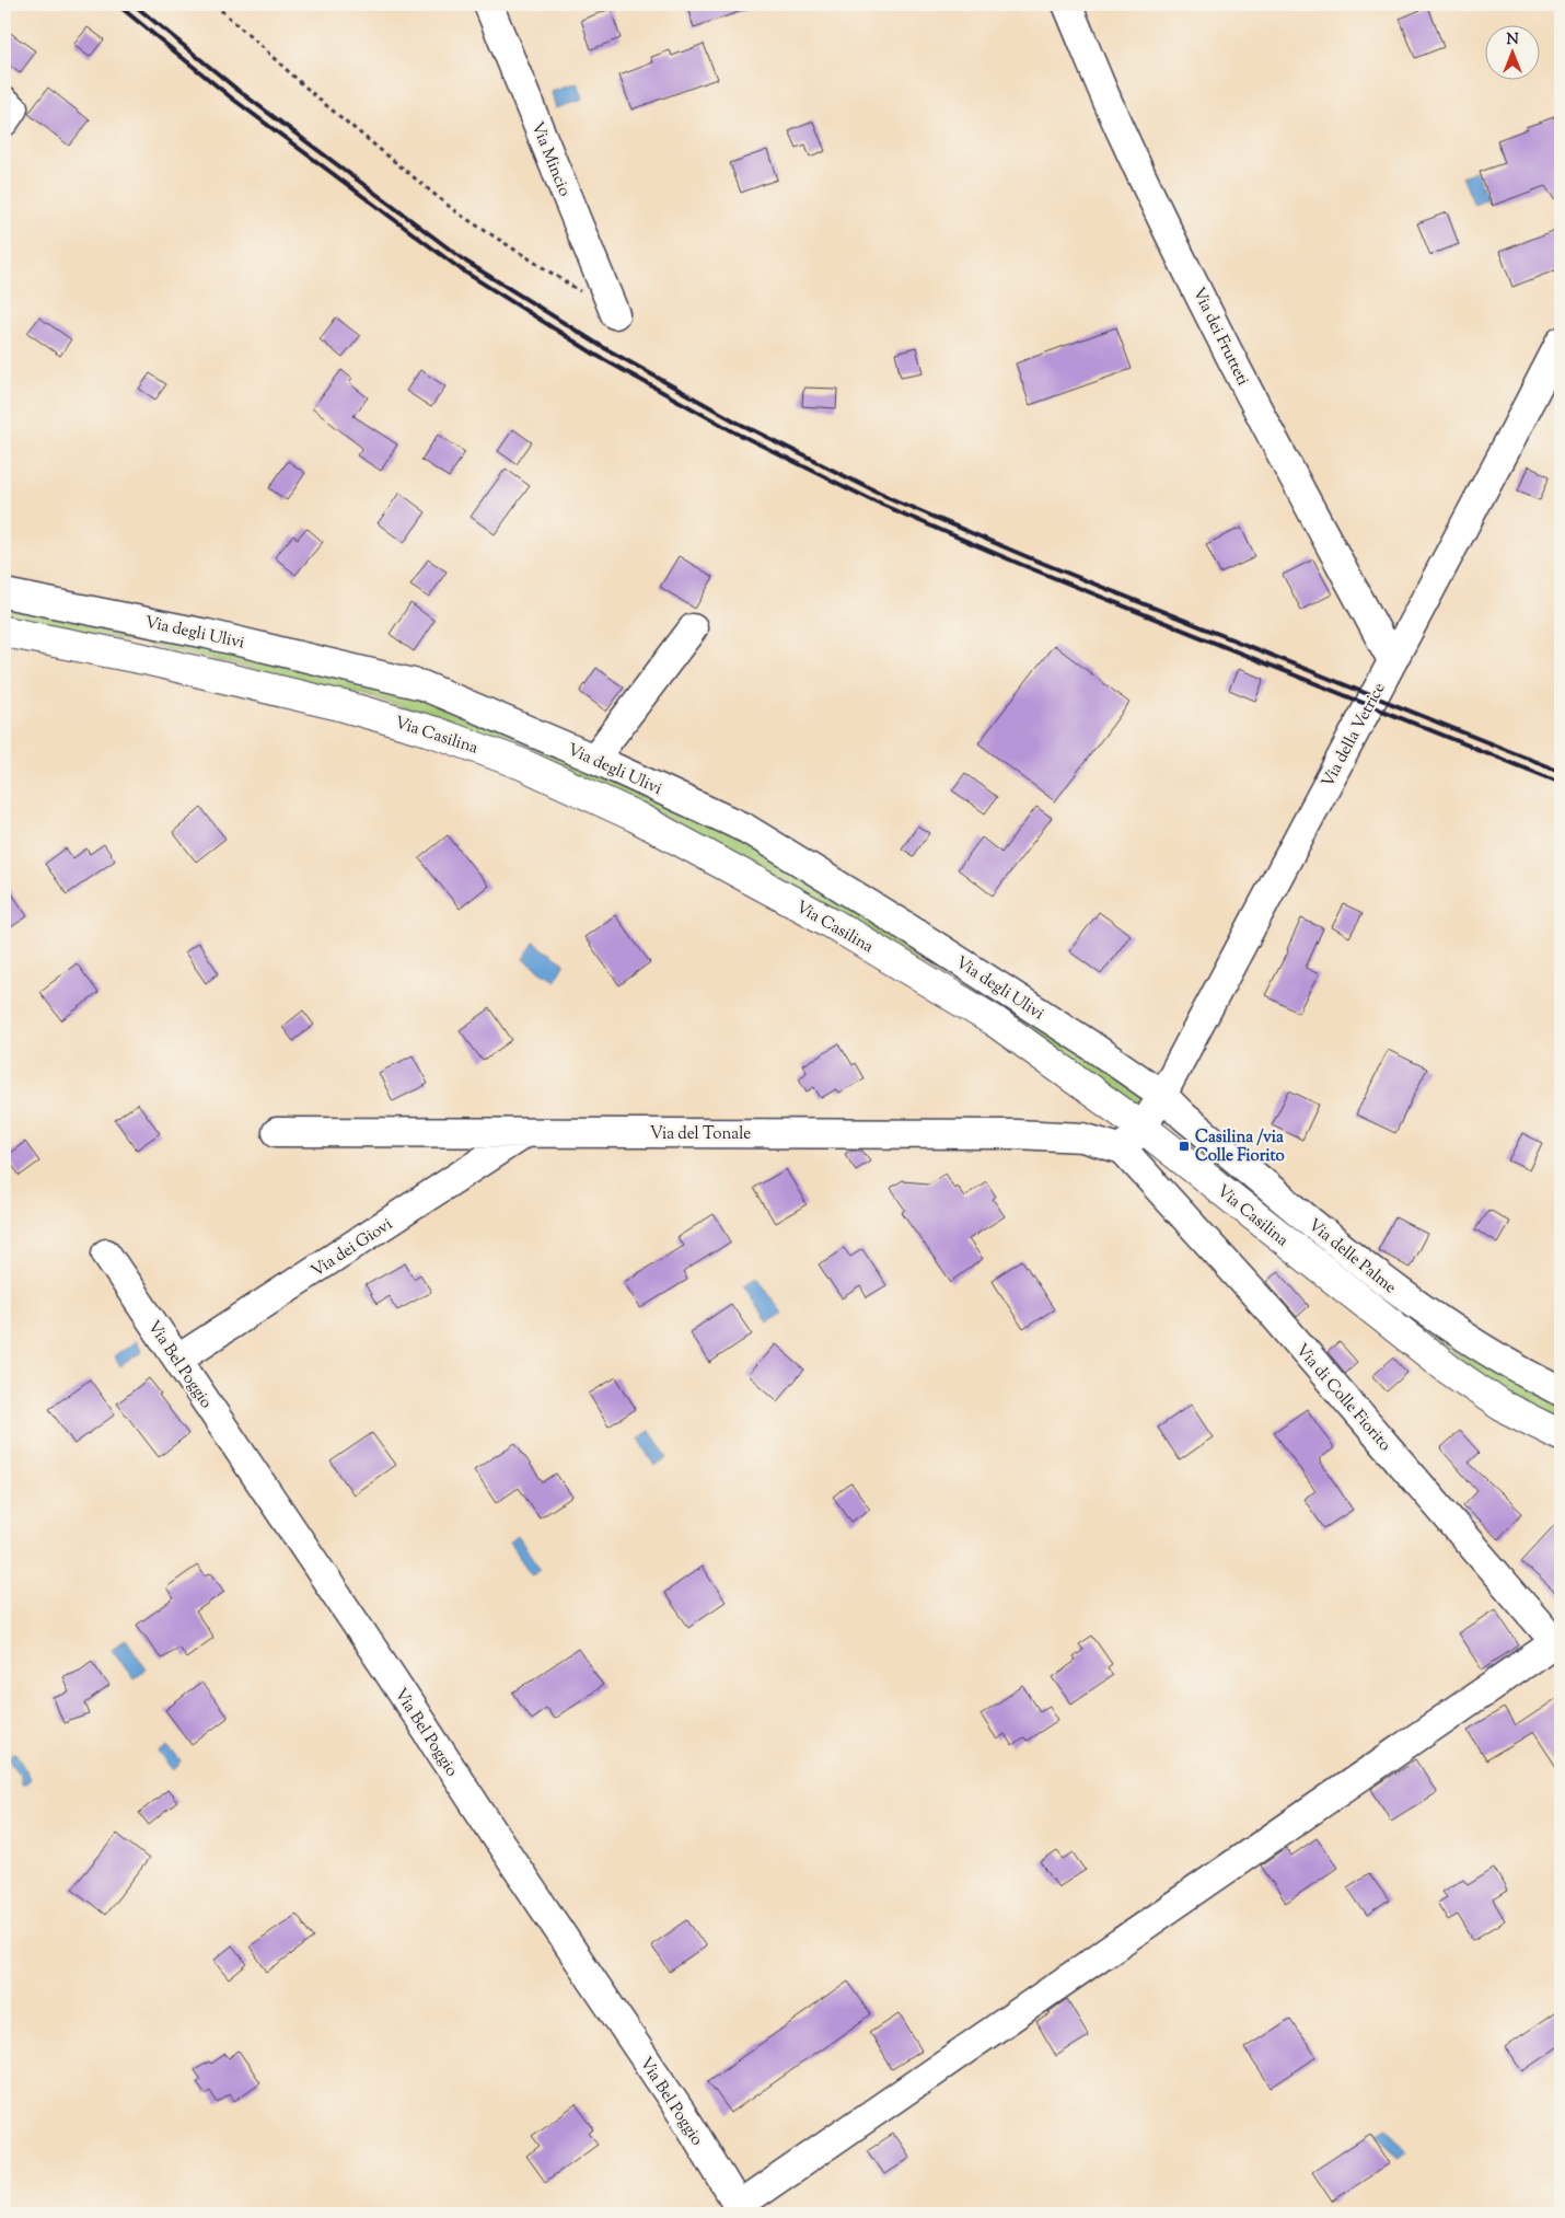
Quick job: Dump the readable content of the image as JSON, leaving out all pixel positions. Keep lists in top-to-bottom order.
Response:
{
  "streets": {
    "main road": ["Via Casilina"],
    "street": [
      "Via Mincio",
      "Via dei Frutteti",
      "Via degli Ulivi",
      "Via della Vetrice",
      "Via del Tonale",
      "Via dei Giovi",
      "Via delle Palme",
      "Via Bel Poggio",
      "Via di Colle Fiorito"
    ]
  },
  "crossings": [
    ["Via dei Frutteti", "Via della Vetrice"],
    ["Via degli Ulivi", "Via della Vetrice"],
    ["Via degli Ulivi", "Via delle Palme"],
    ["Via Casilina", "Via della Vetrice"],
    ["Via della Vetrice", "Via del Tonale"],
    ["Via della Vetrice", "Via delle Palme"],
    ["Via della Vetrice", "Via di Colle Fiorito"],
    ["Via del Tonale", "Via dei Giovi"],
    ["Via del Tonale", "Via di Colle Fiorito"],
    ["Via dei Giovi", "Via Bel Poggio"]
  ],
  "places": {
    "transit": ["Casilina /via Colle Fiorito"]
  },
  "north": "top"
}
